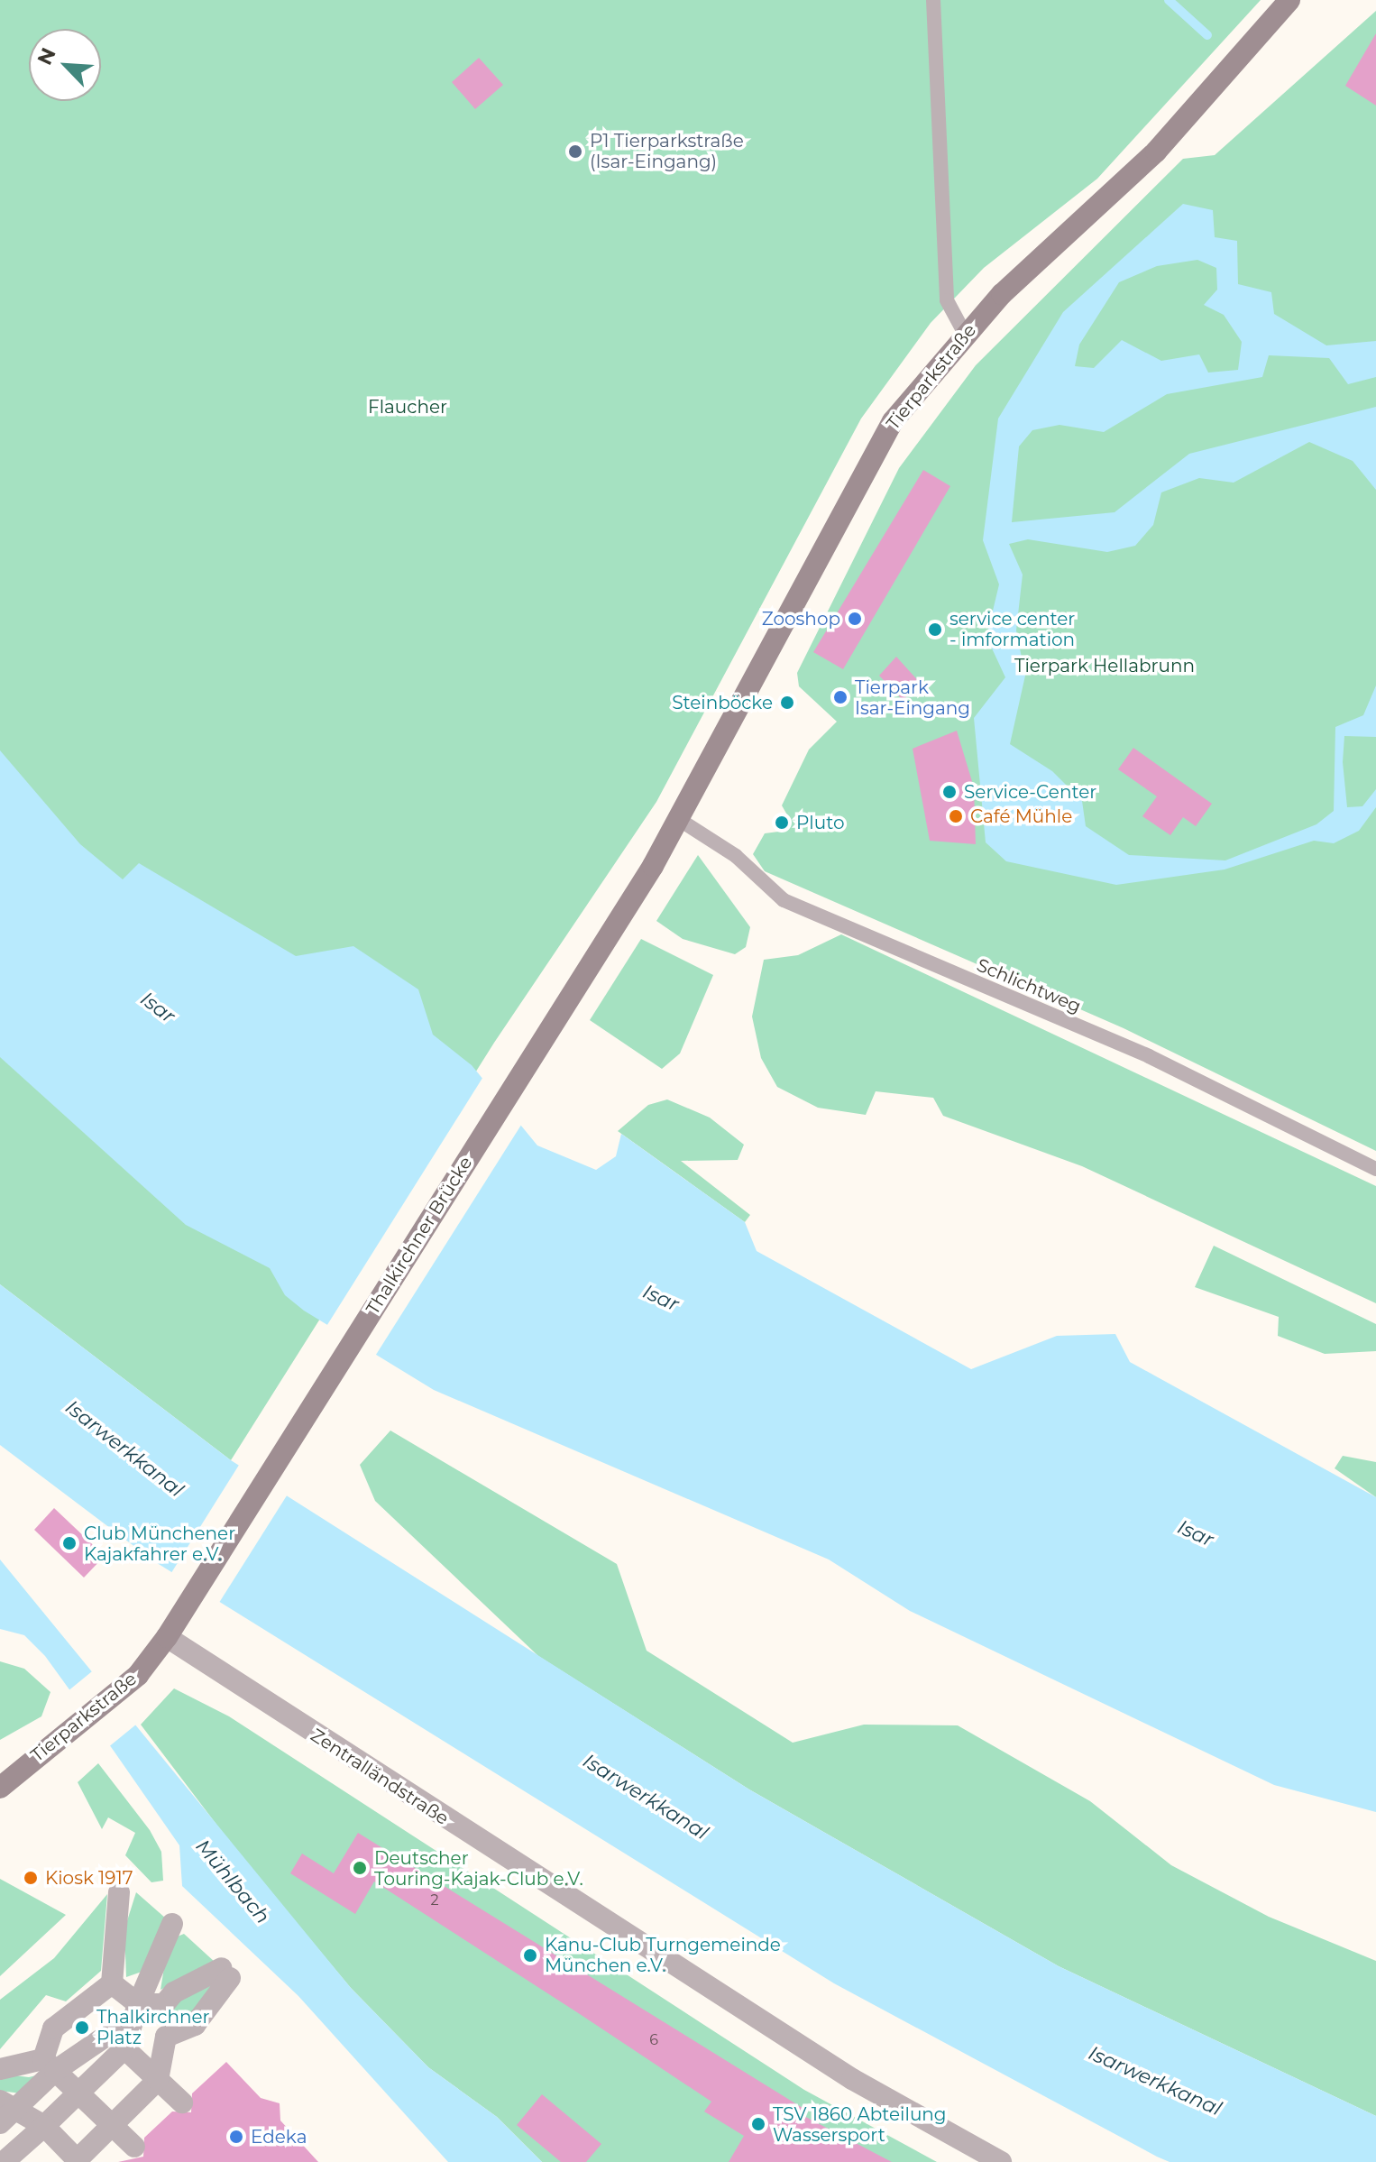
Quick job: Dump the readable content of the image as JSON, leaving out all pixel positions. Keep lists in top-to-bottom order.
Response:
{
  "streets": {
    "street": ["Tierparkstraße", "Thalkirchner Brücke", "Zentralländstraße"],
    "lane": ["Schlichtweg"]
  },
  "crossings": [
    ["Tierparkstraße", "Schlichtweg"],
    ["Tierparkstraße", "Thalkirchner Brücke"],
    ["Tierparkstraße", "Zentralländstraße"]
  ],
  "water": ["Isar", "Isarwerkkanal", "Mühlbach"],
  "parks": ["Flaucher", "Tierpark Hellabrunn"],
  "places": [
    "P1 Tierparkstraße (Isar-Eingang)",
    "Zooshop",
    "service center - imformation",
    "Tierpark Isar-Eingang",
    "Steinböcke",
    "Service-Center",
    "Café Mühle",
    "Pluto",
    "Club Münchener Kajakfahrer e.V.",
    "Deutscher Touring-Kajak-Club e.V.",
    "Kiosk 1917",
    "Kanu-Club Turngemeinde München e.V.",
    "Thalkirchner Platz",
    "TSV 1860 Abteilung Wassersport",
    "Edeka"
  ],
  "house_numbers": ["2", "6"],
  "north": "top left"
}
